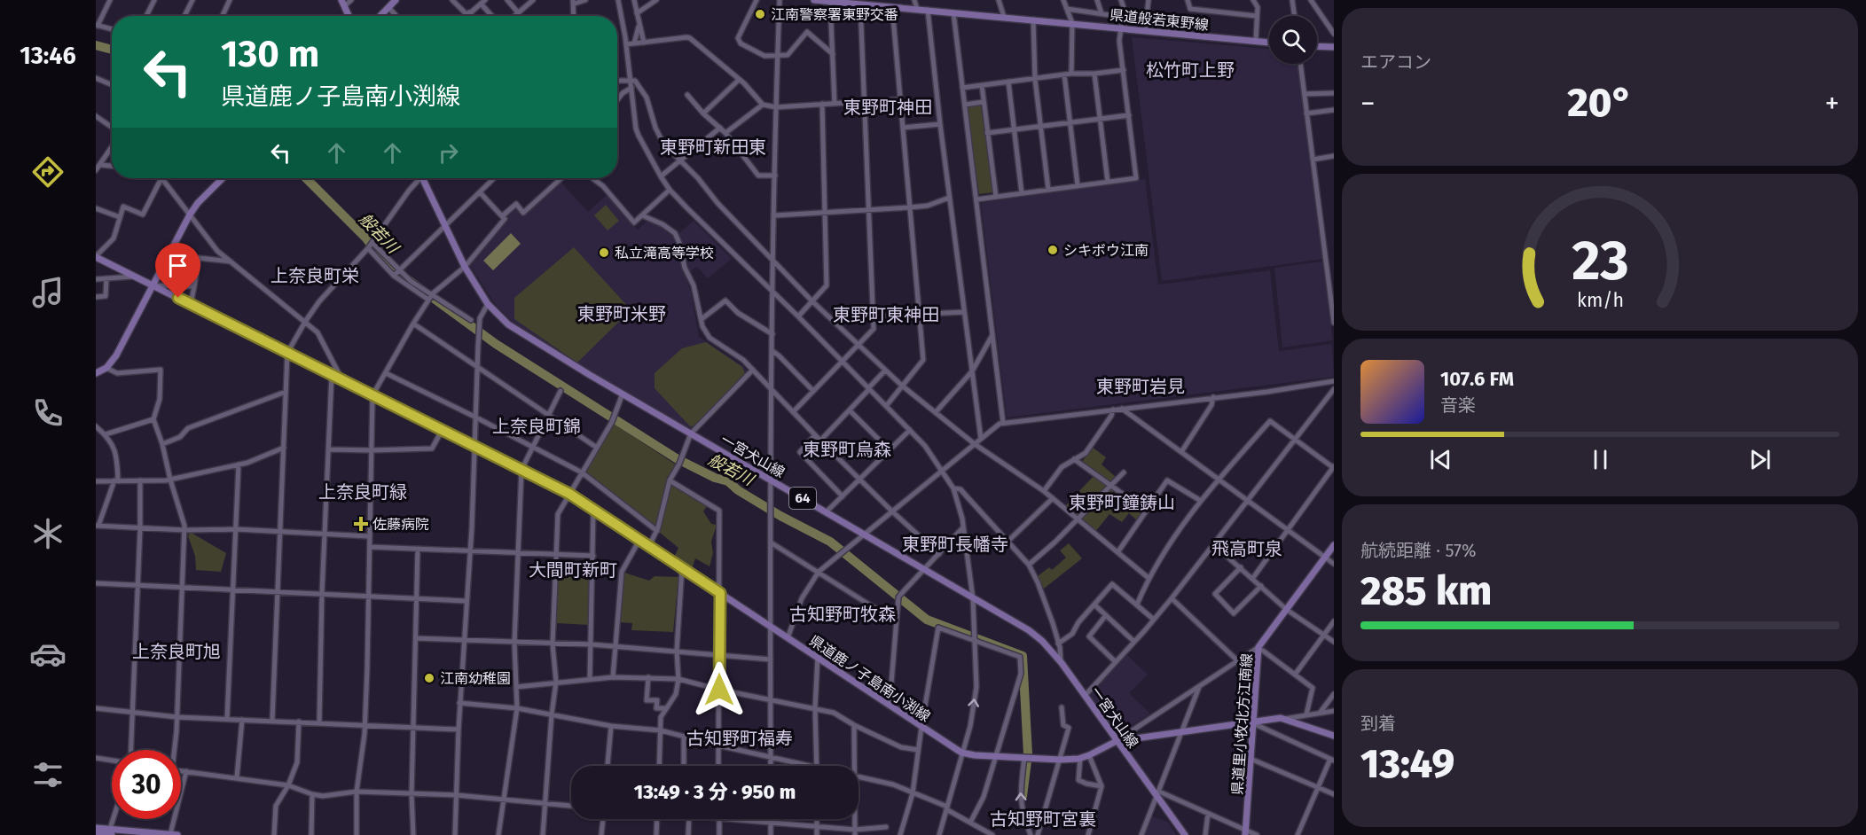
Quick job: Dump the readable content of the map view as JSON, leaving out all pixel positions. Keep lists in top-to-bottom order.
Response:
{
  "streets": {
    "main road": [
      "県道般若東野線",
      "一宮犬山線",
      "64",
      "県道鹿ノ子島南小渕線",
      "県道里小牧北方江南線"
    ]
  },
  "crossings": [
    ["一宮犬山線", "県道鹿ノ子島南小渕線"],
    ["県道鹿ノ子島南小渕線", "県道里小牧北方江南線"]
  ],
  "districts": [
    "松竹町上野",
    "東野町神田",
    "東野町新田東",
    "上奈良町栄",
    "東野町米野",
    "東野町東神田",
    "東野町岩見",
    "上奈良町錦",
    "東野町烏森",
    "上奈良町緑",
    "東野町鐘鋳山",
    "東野町長幡寺",
    "飛高町泉",
    "大間町新町",
    "古知野町牧森",
    "上奈良町旭",
    "古知野町福寿",
    "古知野町宮裏"
  ],
  "water": ["般若川"],
  "places": {
    "other": [
      "江南警察署東野交番",
      "シキボウ江南",
      "私立滝高等学校",
      "江南幼稚園"
    ],
    "health": ["佐藤病院"]
  },
  "page": {
    "tabs": "13:46",
    "tile": [
      "エアコン",
      ["航続距離 · 57%", "285 km"],
      ["到着", "13:49"]
    ],
    "turn": ["130 m", "県道鹿ノ子島南小渕線"],
    "heat": ["−", "20°", "+"],
    "song": ["107.6 FM", "音楽"],
    "limit": "30",
    "trip": "13:49 · 3 分 · 950 m",
    "gauge": ["23", "km/h"]
  }
}
